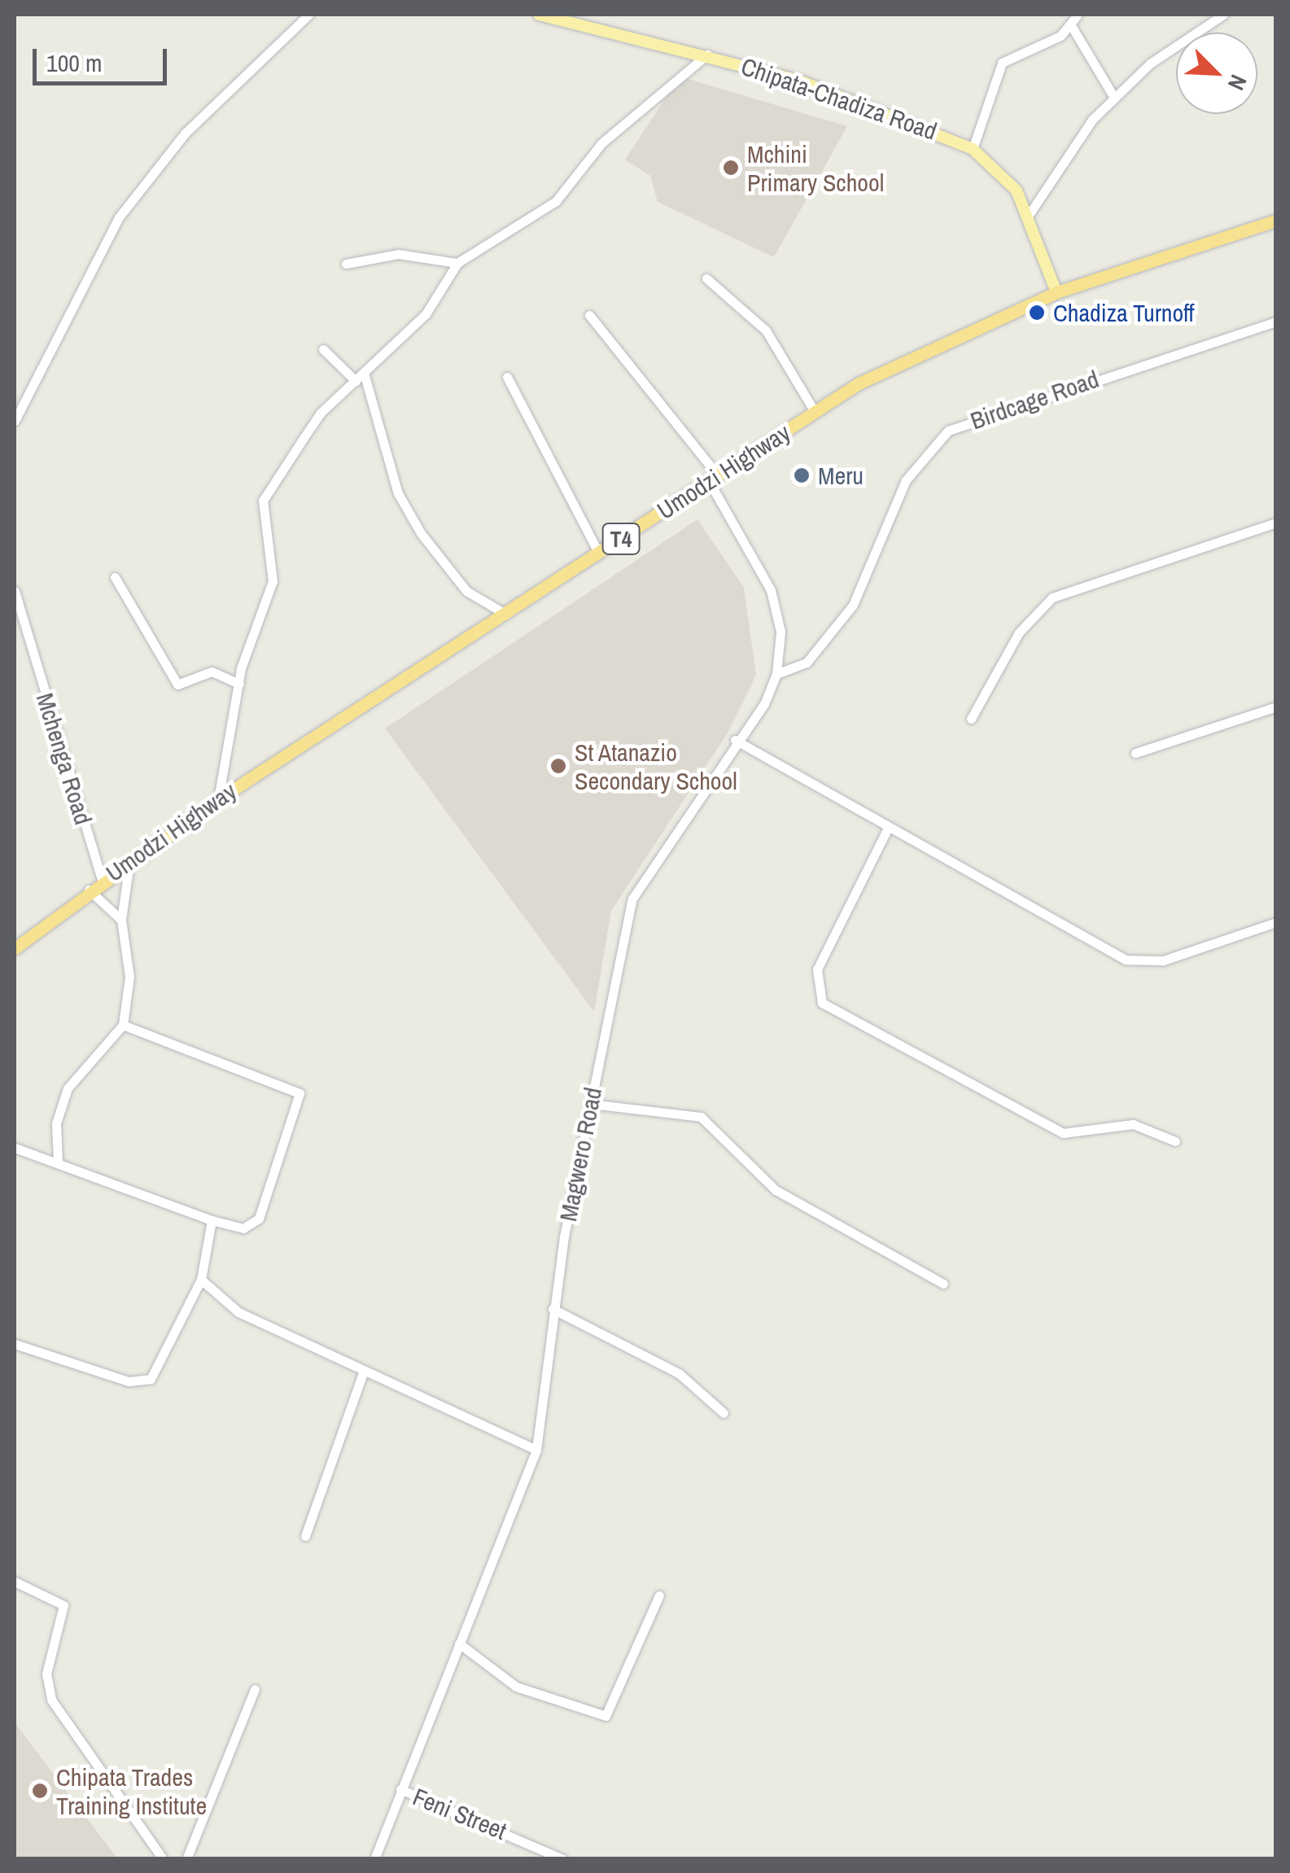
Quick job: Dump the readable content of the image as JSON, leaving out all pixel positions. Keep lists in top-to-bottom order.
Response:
{
  "streets": {
    "highway": ["Umodzi Highway", "T4"],
    "main road": ["Chipata-Chadiza Road"],
    "street": [
      "Birdcage Road",
      "Mchenga Road",
      "Magwero Road",
      "Feni Street"
    ]
  },
  "crossings": [
    ["Chipata-Chadiza Road", "Umodzi Highway"],
    ["Birdcage Road", "Magwero Road"],
    ["Umodzi Highway", "Mchenga Road"],
    ["Umodzi Highway", "Magwero Road"],
    ["Magwero Road", "Feni Street"]
  ],
  "places": [
    "Mchini Primary School",
    "Chadiza Turnoff",
    "Meru",
    "St Atanazio Secondary School",
    "Chipata Trades Training Institute"
  ],
  "scale_bar": "100 m",
  "north": "bottom right"
}
